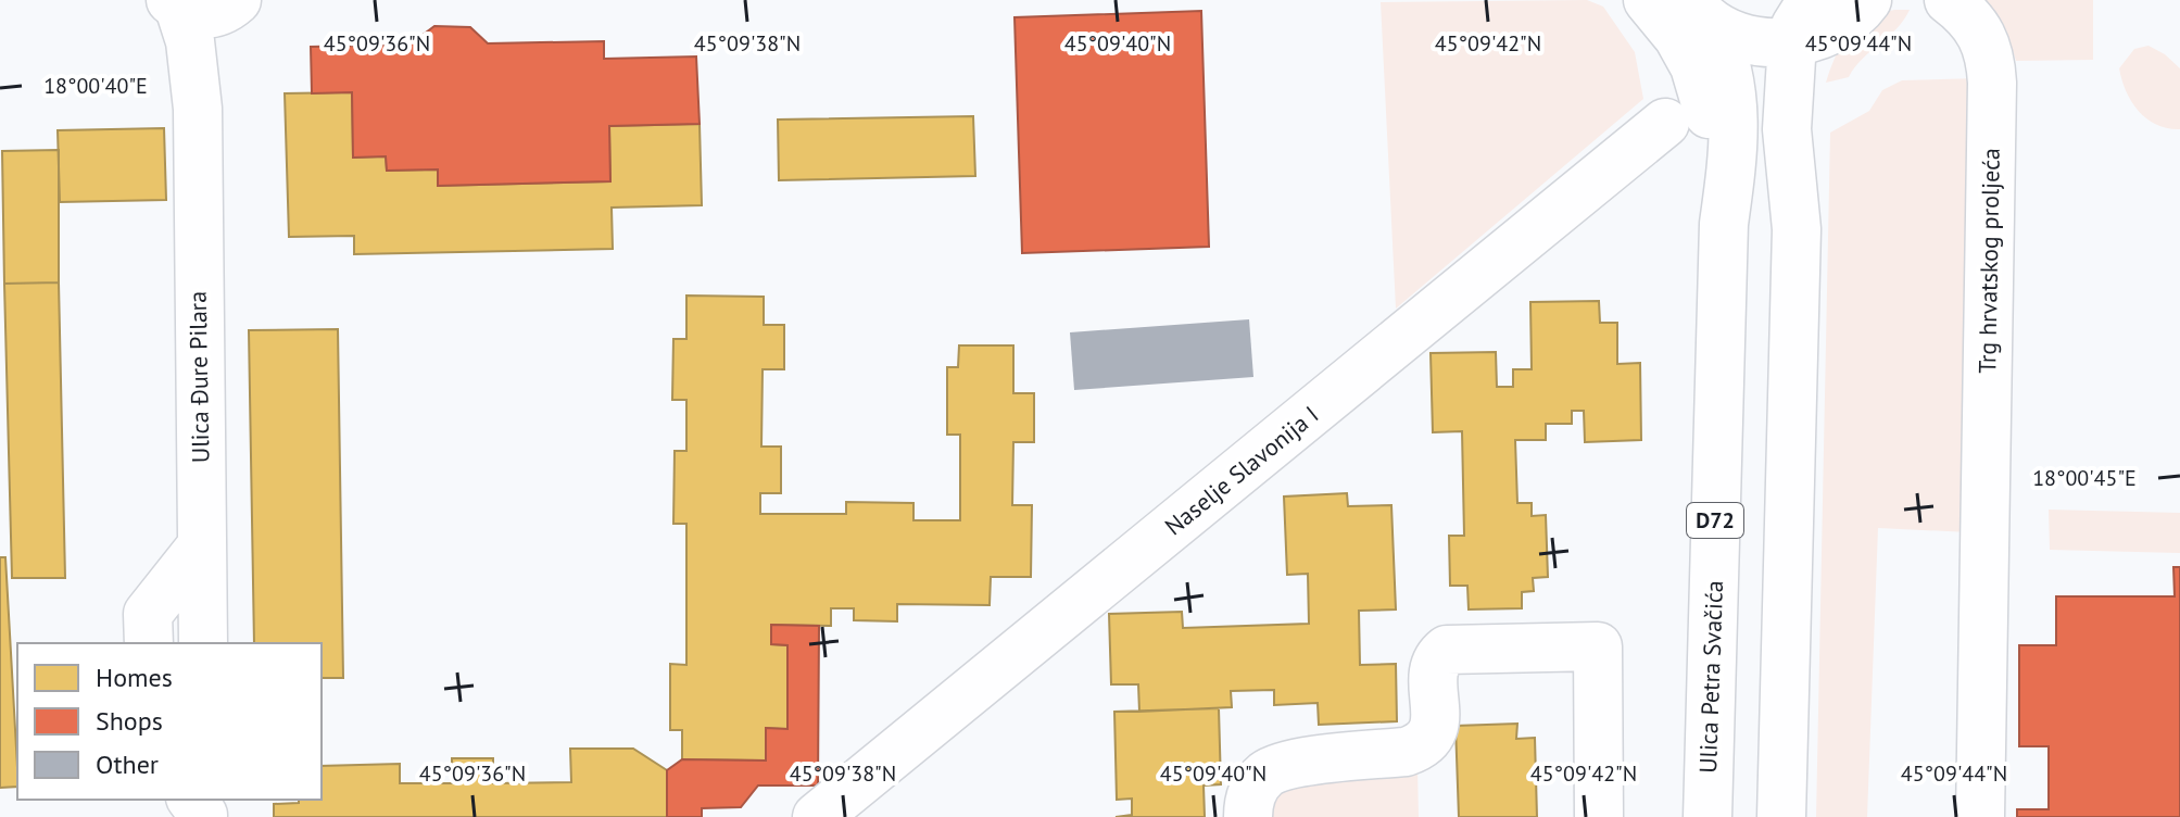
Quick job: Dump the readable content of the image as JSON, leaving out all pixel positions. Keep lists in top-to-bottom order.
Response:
{
  "streets": {
    "main road": [
      "Trg hrvatskog proljeća",
      "Ulica Đure Pilara",
      "Naselje Slavonija I",
      "D72",
      "Ulica Petra Svačića"
    ]
  },
  "crossings": [
    ["D72", "Ulica Petra Svačića"]
  ],
  "legend": ["Homes", "Shops", "Other"],
  "coordinates": [
    "45°09'36\"N",
    "45°09'38\"N",
    "45°09'40\"N",
    "45°09'42\"N",
    "45°09'44\"N",
    "18°00'40\"E",
    "18°00'45\"E"
  ]
}
